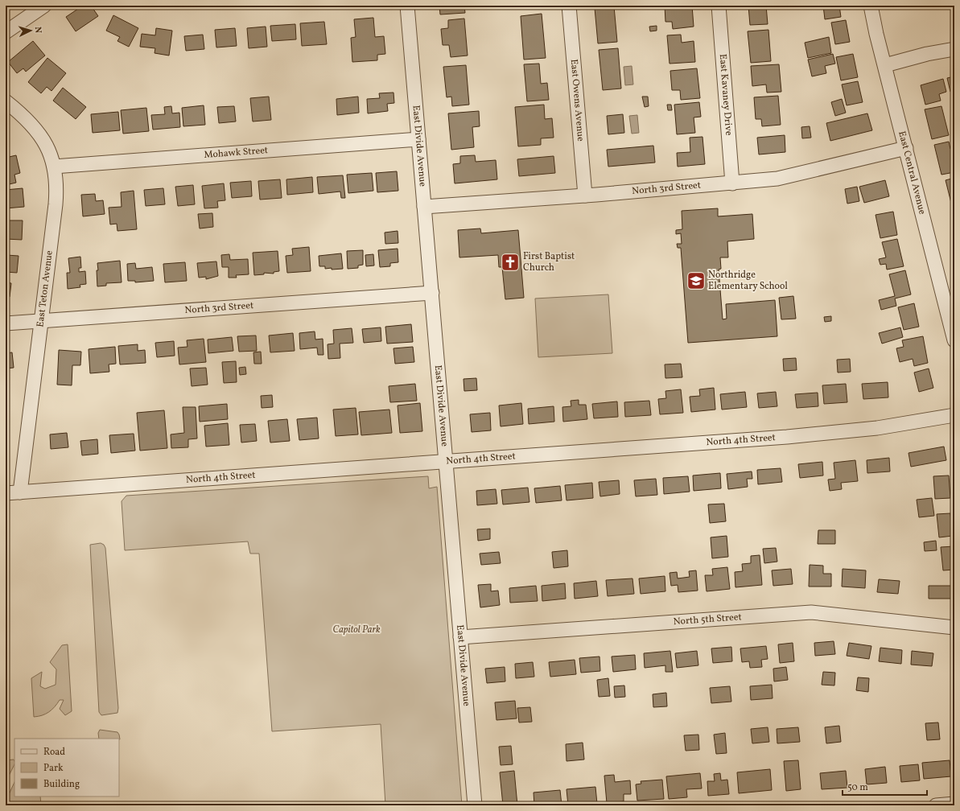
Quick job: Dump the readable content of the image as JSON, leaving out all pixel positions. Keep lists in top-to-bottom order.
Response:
{
  "streets": {
    "street": [
      "East Kavaney Drive",
      "East Owens Avenue",
      "East Divide Avenue",
      "Mohawk Street",
      "East Central Avenue",
      "North 3rd Street",
      "East Teton Avenue",
      "North 4th Street",
      "North 5th Street"
    ]
  },
  "crossings": [
    ["East Kavaney Drive", "North 3rd Street"],
    ["East Owens Avenue", "North 3rd Street"],
    ["East Divide Avenue", "Mohawk Street"],
    ["East Divide Avenue", "North 3rd Street"],
    ["East Divide Avenue", "North 4th Street"],
    ["East Divide Avenue", "North 5th Street"],
    ["Mohawk Street", "East Teton Avenue"],
    ["East Central Avenue", "North 3rd Street"],
    ["North 3rd Street", "East Teton Avenue"],
    ["East Teton Avenue", "North 4th Street"]
  ],
  "parks": ["Capitol Park"],
  "places": {
    "church": ["First Baptist Church"],
    "school or university": ["Northridge Elementary School"]
  },
  "legend": ["Road", "Park", "Building"],
  "scale_bar": "50 m",
  "north": "right"
}
